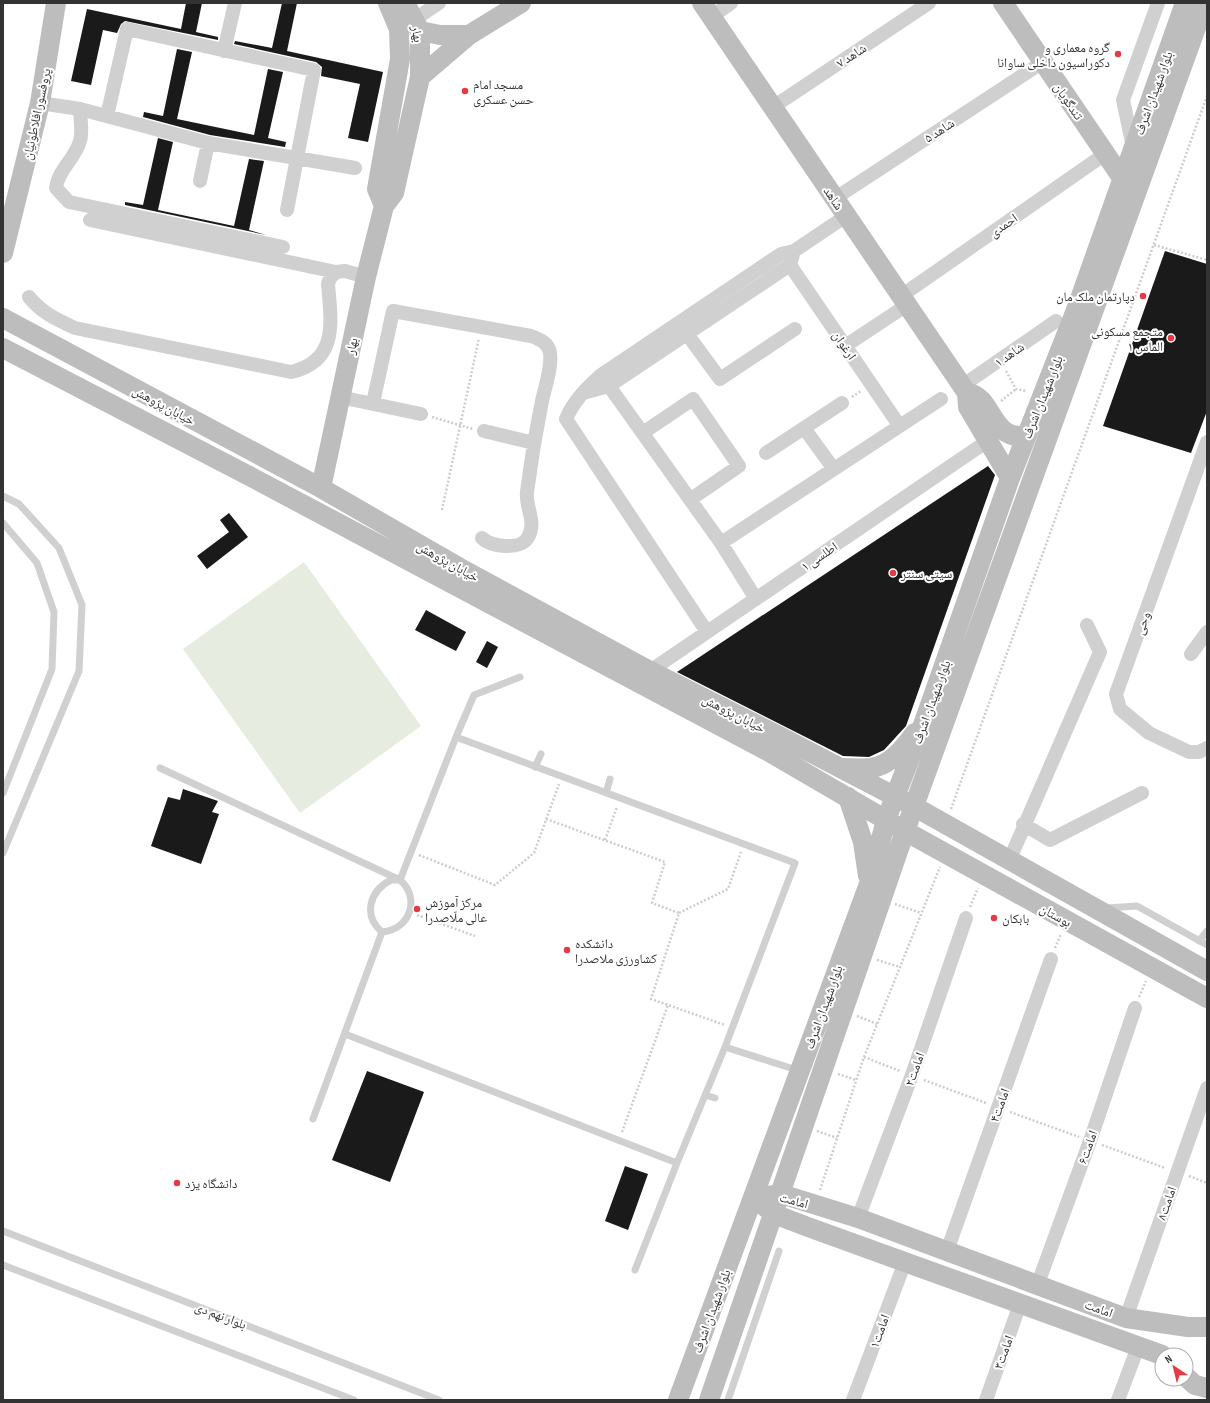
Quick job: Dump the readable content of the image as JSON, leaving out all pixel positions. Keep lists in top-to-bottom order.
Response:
{
  "streets": {
    "main road": [
      "بهار",
      "بلوار شهیدان اشرف",
      "تندگویان",
      "پروفسور افلاطونیان",
      "شاهد",
      "خیابان پژوهش",
      "بوستان",
      "امامت"
    ],
    "street": [
      "شاهد ۷",
      "شاهد ۵",
      "احمدی",
      "ارغوان",
      "شاهد ۱",
      "اطلسی ۱",
      "وحی",
      "امامت۲",
      "امامت۴",
      "امامت۶",
      "امامت۸",
      "امامت۱",
      "امامت۳"
    ],
    "lane": ["بلوار نهم دی"]
  },
  "crossings": [
    ["بهار", "خیابان پژوهش"],
    ["شاهد ۷", "شاهد"],
    ["بلوار شهیدان اشرف", "تندگویان"],
    ["بلوار شهیدان اشرف", "شاهد"],
    ["بلوار شهیدان اشرف", "خیابان پژوهش"],
    ["بلوار شهیدان اشرف", "بوستان"],
    ["بلوار شهیدان اشرف", "امامت"],
    ["تندگویان", "شاهد ۵"],
    ["تندگویان", "احمدی"],
    ["شاهد ۵", "شاهد"],
    ["شاهد", "احمدی"],
    ["شاهد", "شاهد ۱"],
    ["شاهد", "اطلسی ۱"],
    ["احمدی", "ارغوان"],
    ["خیابان پژوهش", "اطلسی ۱"],
    ["خیابان پژوهش", "بوستان"],
    ["امامت۲", "امامت"],
    ["امامت۴", "امامت"],
    ["امامت۶", "امامت"],
    ["امامت", "امامت۸"],
    ["امامت", "امامت۱"],
    ["امامت", "امامت۳"]
  ],
  "places": [
    "گروه معماری و دکوراسیون داخلی ساوانا",
    "مسجد امام حسن عسکری",
    "دپارتمان ملک مان",
    "متجمع مسکونی الماس ۱",
    "سیتی سنتر",
    "مرکز آموزش عالی ملّاصدرا",
    "بابکان",
    "دانشکده کشاورزی ملاصدرا",
    "دانشگاه یزد"
  ],
  "north": "top left"
}
